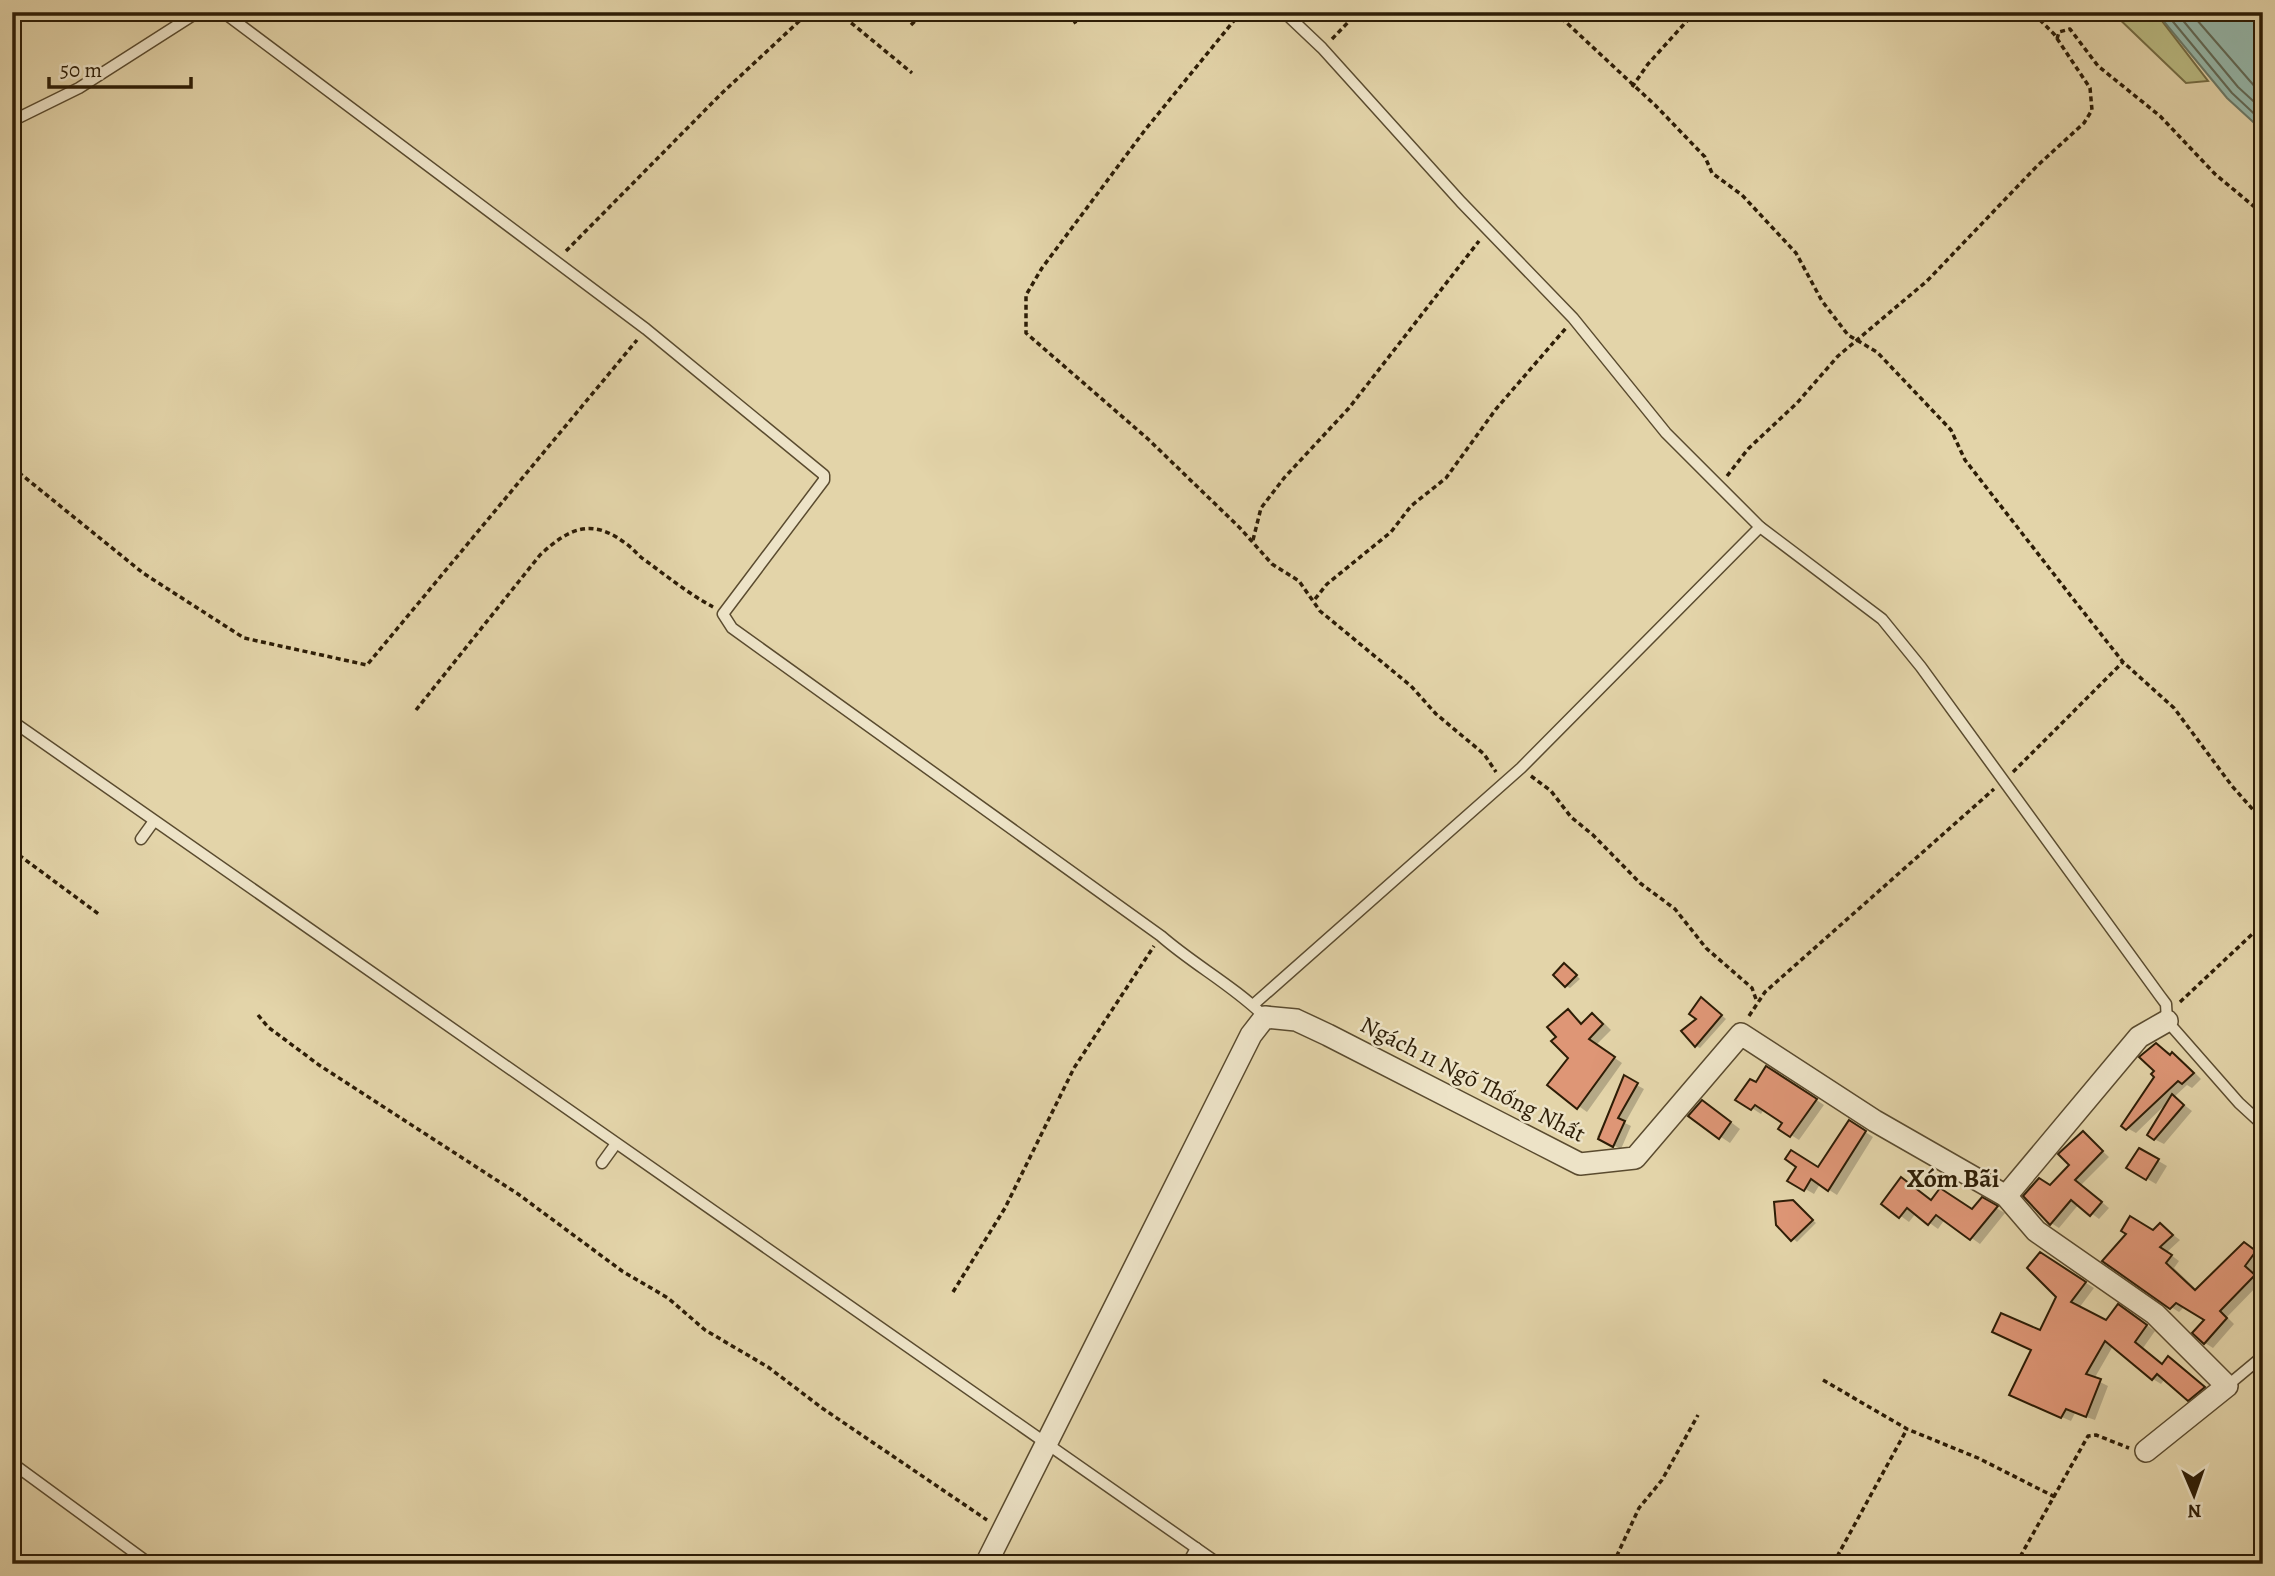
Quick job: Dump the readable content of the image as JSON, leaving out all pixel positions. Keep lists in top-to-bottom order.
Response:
{
  "streets": {
    "street": ["Ngách 11 Ngõ Thống Nhất"]
  },
  "districts": ["Xóm Bãi"],
  "scale_bar": "50 m",
  "north": "bottom"
}
